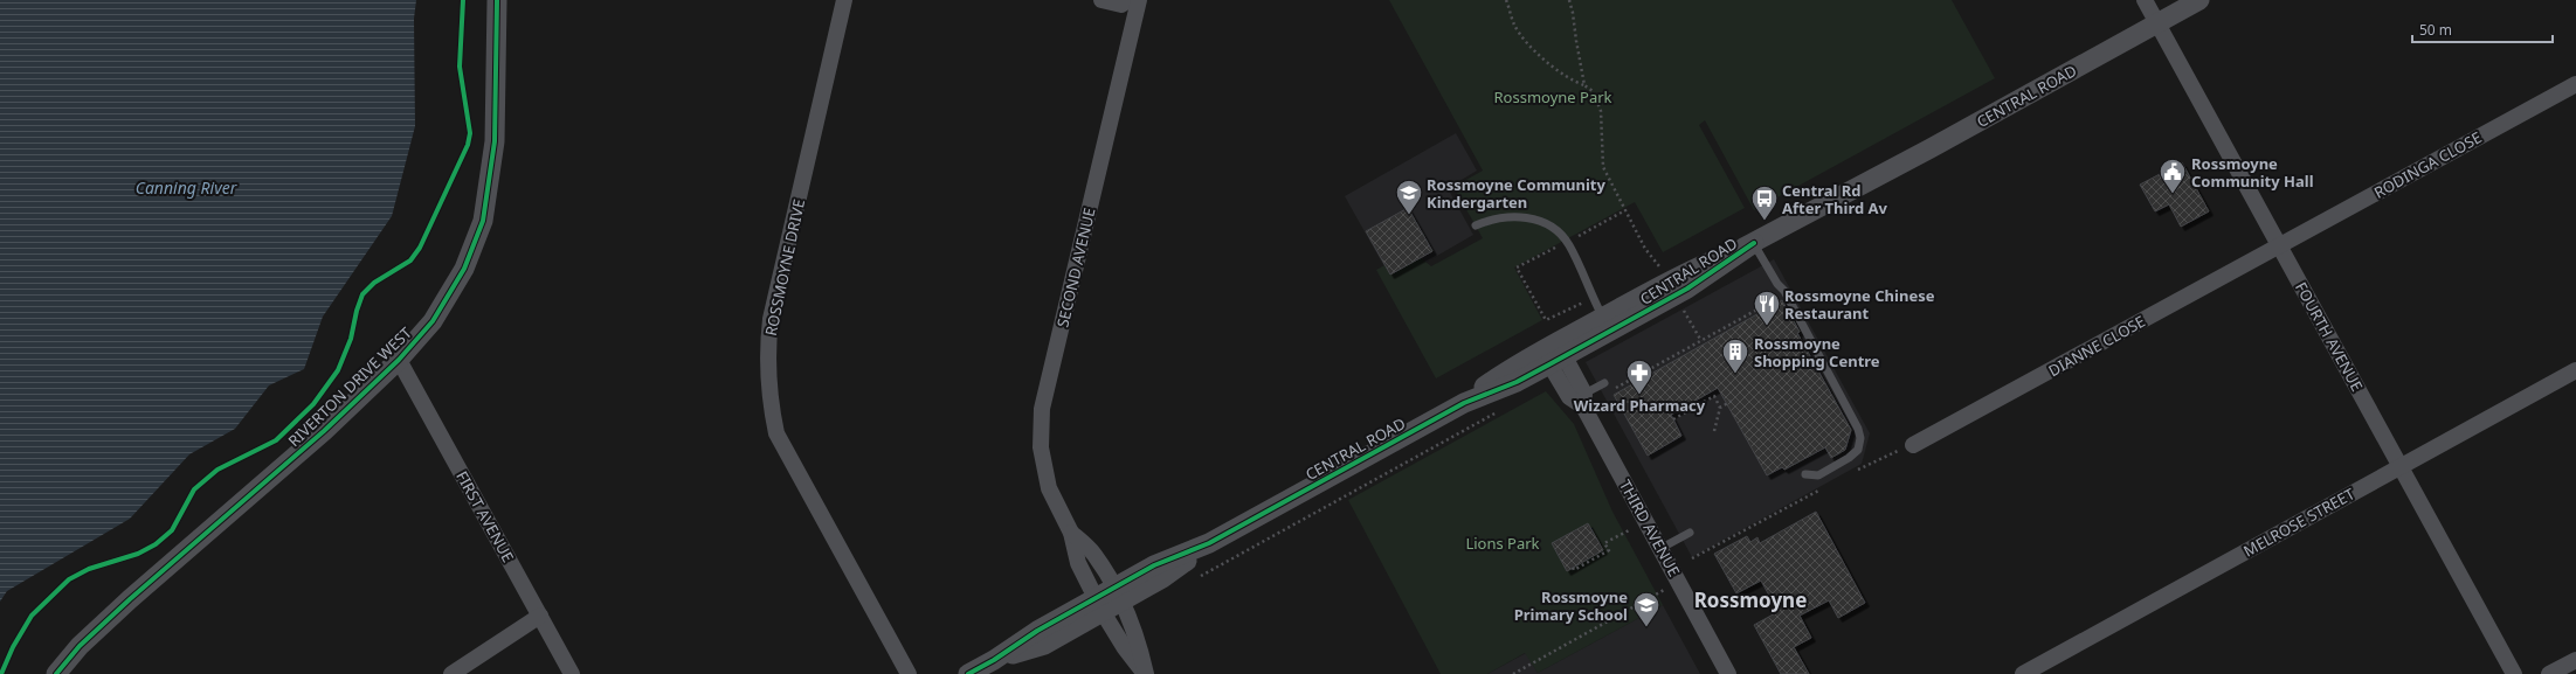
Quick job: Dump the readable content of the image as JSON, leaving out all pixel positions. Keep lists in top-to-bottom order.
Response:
{
  "streets": {
    "street": [
      "CENTRAL ROAD",
      "RODINGA CLOSE",
      "ROSSMOYNE DRIVE",
      "SECOND AVENUE",
      "FOURTH AVENUE",
      "DIANNE CLOSE",
      "RIVERTON DRIVE WEST",
      "FIRST AVENUE",
      "MELROSE STREET",
      "THIRD AVENUE"
    ]
  },
  "crossings": [
    ["CENTRAL ROAD", "SECOND AVENUE"],
    ["CENTRAL ROAD", "FOURTH AVENUE"],
    ["CENTRAL ROAD", "THIRD AVENUE"],
    ["RODINGA CLOSE", "FOURTH AVENUE"],
    ["RODINGA CLOSE", "DIANNE CLOSE"],
    ["FOURTH AVENUE", "DIANNE CLOSE"],
    ["FOURTH AVENUE", "MELROSE STREET"],
    ["RIVERTON DRIVE WEST", "FIRST AVENUE"]
  ],
  "districts": ["Rossmoyne"],
  "water": ["Canning River"],
  "parks": ["Rossmoyne Park", "Lions Park"],
  "places": {
    "public building": ["Rossmoyne Community Hall"],
    "school or university": ["Rossmoyne Community Kindergarten", "Rossmoyne Primary School"],
    "bus stop": ["Central Rd After Third Av"],
    "restaurant": ["Rossmoyne Chinese Restaurant"],
    "building": ["Rossmoyne Shopping Centre"],
    "pharmacy": ["Wizard Pharmacy"]
  },
  "scale_bar": "50 m"
}
